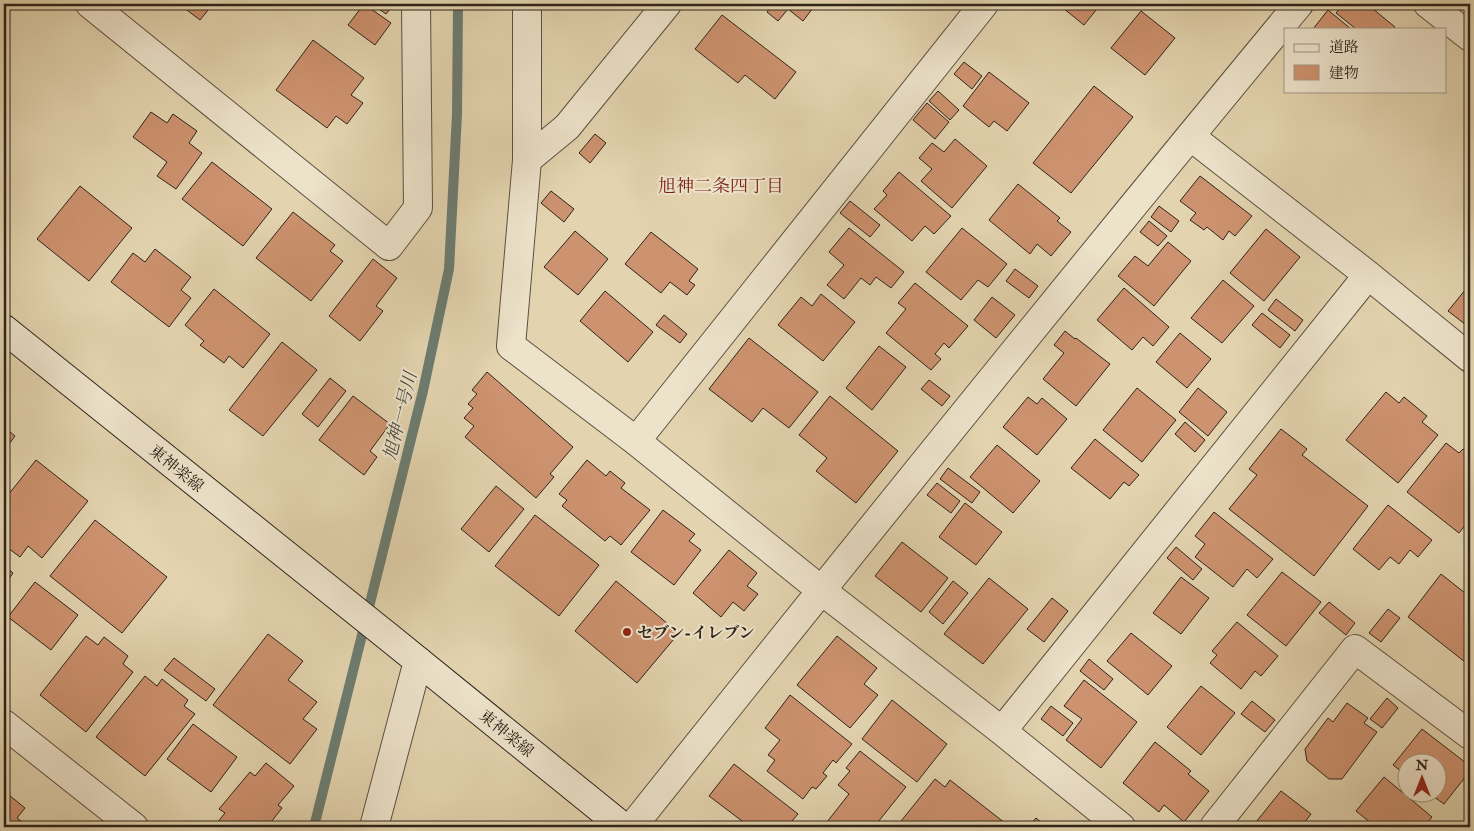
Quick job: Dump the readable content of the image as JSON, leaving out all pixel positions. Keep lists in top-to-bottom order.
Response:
{
  "streets": {
    "street": ["東神楽線"]
  },
  "districts": ["旭神二条四丁目"],
  "water": ["旭神一号川"],
  "places": ["セブン-イレブン"],
  "legend": ["道路", "建物"],
  "north": "top"
}
